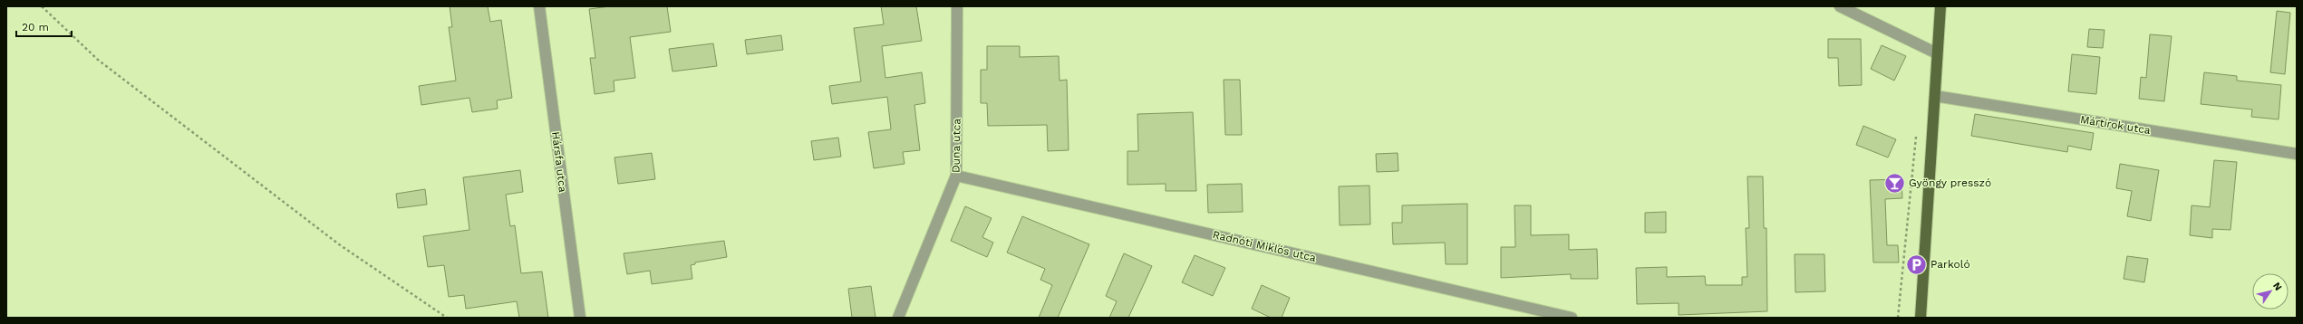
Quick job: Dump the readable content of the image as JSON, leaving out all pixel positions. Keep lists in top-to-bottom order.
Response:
{
  "streets": {
    "street": [
      "Mártírok utca",
      "Duna utca",
      "Hársfa utca",
      "Radnóti Miklós utca"
    ]
  },
  "crossings": [
    ["Duna utca", "Radnóti Miklós utca"]
  ],
  "places": {
    "bar": ["Gyöngy presszó"],
    "parking": ["Parkoló"]
  },
  "scale_bar": "20 m",
  "north": "top right"
}
